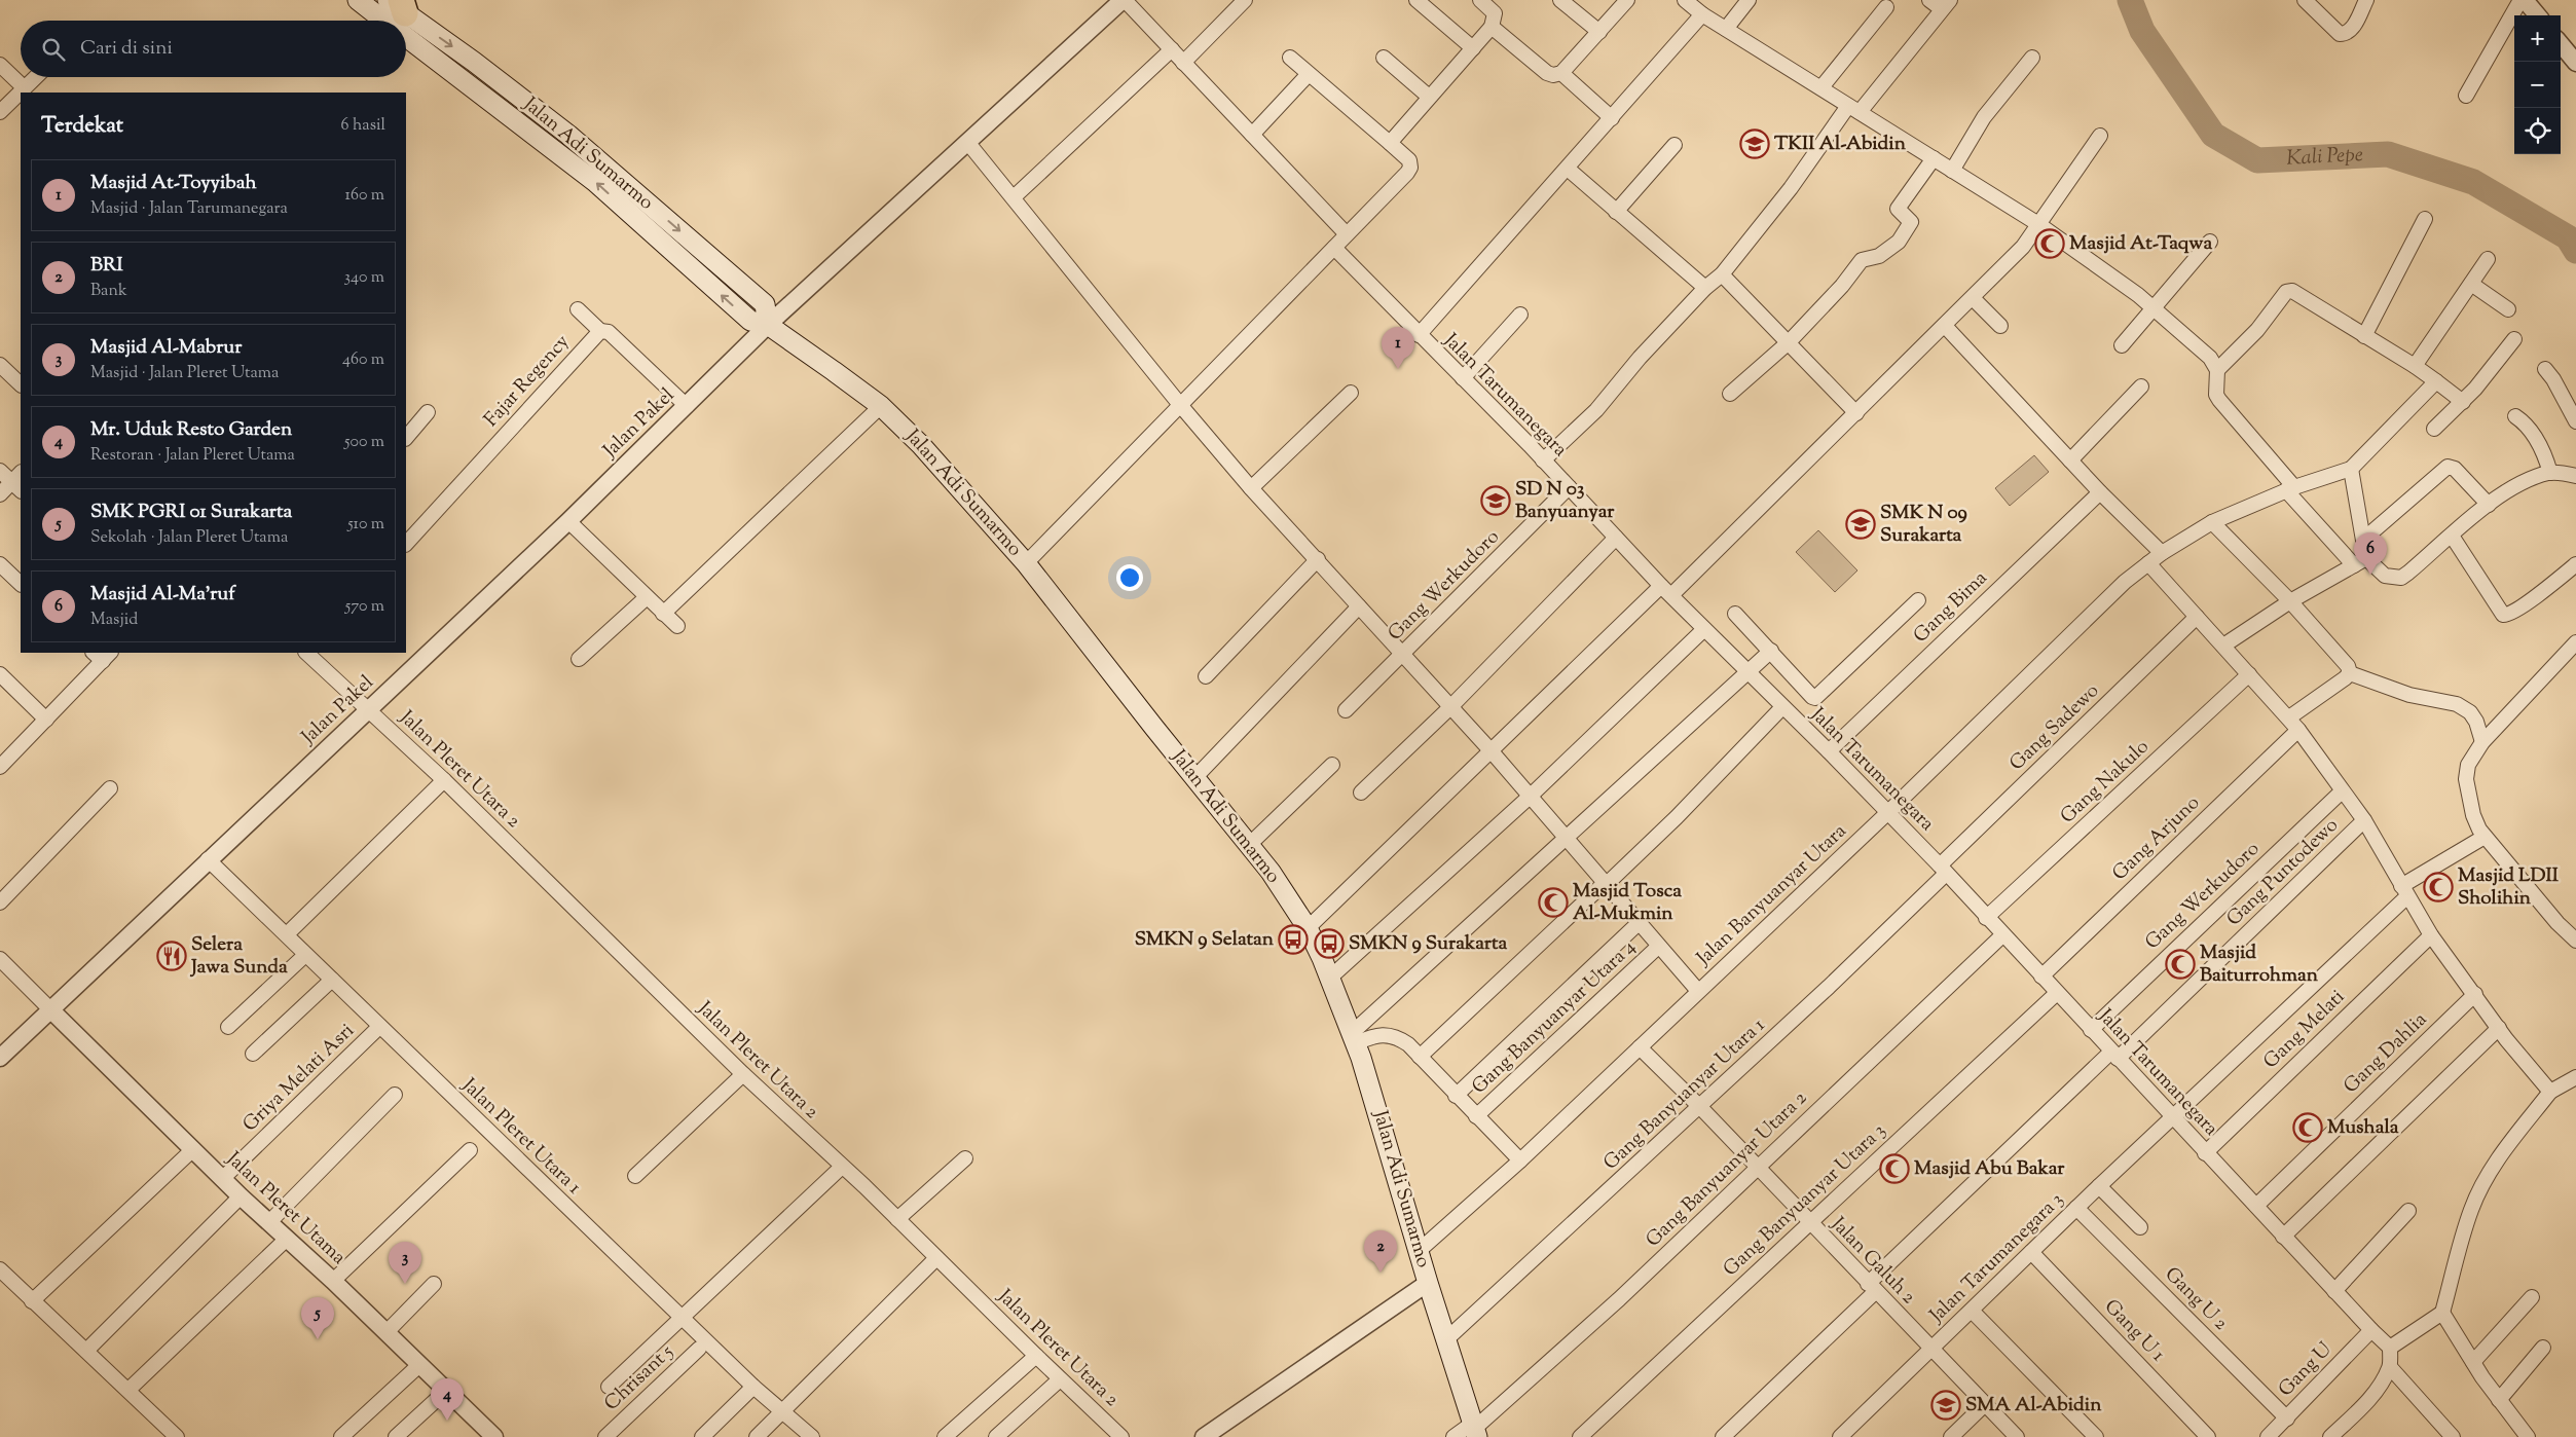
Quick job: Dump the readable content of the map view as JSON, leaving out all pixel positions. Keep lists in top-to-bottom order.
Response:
{
  "streets": {
    "main road": ["Jalan Adi Sumarmo"],
    "street": [
      "Fajar Regency",
      "Jalan Tarumanegara",
      "Jalan Pakel",
      "Gang Werkudoro",
      "Gang Bima",
      "Gang Sadewo",
      "Jalan Pleret Utara 2",
      "Gang Nakulo",
      "Gang Arjuno",
      "Gang Puntodewo",
      "Jalan Banyuanyar Utara",
      "Gang Banyuanyar Utara 4",
      "Gang Melati",
      "Gang Dahlia",
      "Griya Melati Asri",
      "Gang Banyuanyar Utara 1",
      "Jalan Pleret Utara 1",
      "Gang Banyuanyar Utara 2",
      "Gang Banyuanyar Utara 3",
      "Jalan Pleret Utama",
      "Jalan Tarumanegara 3",
      "Jalan Galuh 2",
      "Gang U 2",
      "Gang U 1",
      "Gang U",
      "Chrisant 5"
    ]
  },
  "crossings": [
    ["Jalan Adi Sumarmo", "Jalan Pakel"],
    ["Jalan Adi Sumarmo", "Jalan Banyuanyar Utara"],
    ["Jalan Adi Sumarmo", "Gang Banyuanyar Utara 1"],
    ["Jalan Adi Sumarmo", "Gang Banyuanyar Utara 2"],
    ["Jalan Tarumanegara", "Gang Werkudoro"],
    ["Jalan Tarumanegara", "Gang Bima"],
    ["Jalan Tarumanegara", "Gang Sadewo"],
    ["Jalan Tarumanegara", "Gang Nakulo"],
    ["Jalan Tarumanegara", "Gang Arjuno"],
    ["Jalan Tarumanegara", "Gang Puntodewo"],
    ["Jalan Tarumanegara", "Jalan Banyuanyar Utara"],
    ["Jalan Tarumanegara", "Gang Melati"],
    ["Jalan Tarumanegara", "Gang Dahlia"],
    ["Jalan Tarumanegara", "Gang Banyuanyar Utara 1"],
    ["Jalan Tarumanegara", "Gang Banyuanyar Utara 2"],
    ["Jalan Tarumanegara", "Gang Banyuanyar Utara 3"],
    ["Jalan Tarumanegara", "Jalan Tarumanegara 3"],
    ["Jalan Tarumanegara", "Gang U"],
    ["Jalan Pakel", "Jalan Pleret Utara 2"],
    ["Jalan Pakel", "Jalan Pleret Utara 1"],
    ["Jalan Pakel", "Jalan Pleret Utama"],
    ["Gang Sadewo", "Gang Banyuanyar Utara 1"],
    ["Jalan Banyuanyar Utara", "Jalan Galuh 2"],
    ["Griya Melati Asri", "Jalan Pleret Utara 1"],
    ["Griya Melati Asri", "Jalan Pleret Utama"],
    ["Gang Banyuanyar Utara 1", "Jalan Galuh 2"],
    ["Gang Banyuanyar Utara 2", "Jalan Galuh 2"],
    ["Gang Banyuanyar Utara 3", "Jalan Galuh 2"],
    ["Jalan Tarumanegara 3", "Jalan Galuh 2"],
    ["Jalan Tarumanegara 3", "Gang U 2"],
    ["Jalan Tarumanegara 3", "Gang U 1"],
    ["Gang U 2", "Gang U"]
  ],
  "water": ["Kali Pepe"],
  "places": {
    "school or university": [
      "TKII Al-Abidin",
      "SD N 03 Banyuanyar",
      "SMK N 09 Surakarta",
      "SMA Al-Abidin"
    ],
    "mosque": [
      "Masjid At-Taqwa",
      "Masjid LDII Sholihin",
      "Masjid Tosca Al-Mukmin",
      "Masjid Baiturrohman",
      "Mushala",
      "Masjid Abu Bakar"
    ],
    "bus stop": ["SMKN 9 Selatan", "SMKN 9 Surakarta"],
    "restaurant": ["Selera Jawa Sunda"]
  },
  "page": {
    "map_buttons": ["+", "−"],
    "search": "Cari di sini",
    "heading": ["Terdekat", "6 hasil"],
    "list": [
      {
        "mark": "1",
        "name": "Masjid At-Toyyibah",
        "note": "Masjid · Jalan Tarumanegara",
        "value": "160 m"
      },
      {
        "mark": "2",
        "name": "BRI",
        "note": "Bank",
        "value": "340 m"
      },
      {
        "mark": "3",
        "name": "Masjid Al-Mabrur",
        "note": "Masjid · Jalan Pleret Utama",
        "value": "460 m"
      },
      {
        "mark": "4",
        "name": "Mr. Uduk Resto Garden",
        "note": "Restoran · Jalan Pleret Utama",
        "value": "500 m"
      },
      {
        "mark": "5",
        "name": "SMK PGRI 01 Surakarta",
        "note": "Sekolah · Jalan Pleret Utama",
        "value": "510 m"
      },
      {
        "mark": "6",
        "name": "Masjid Al-Ma'ruf",
        "note": "Masjid",
        "value": "570 m"
      }
    ],
    "pins": [
      "1",
      "6",
      "2",
      "3",
      "5",
      "4"
    ]
  }
}
